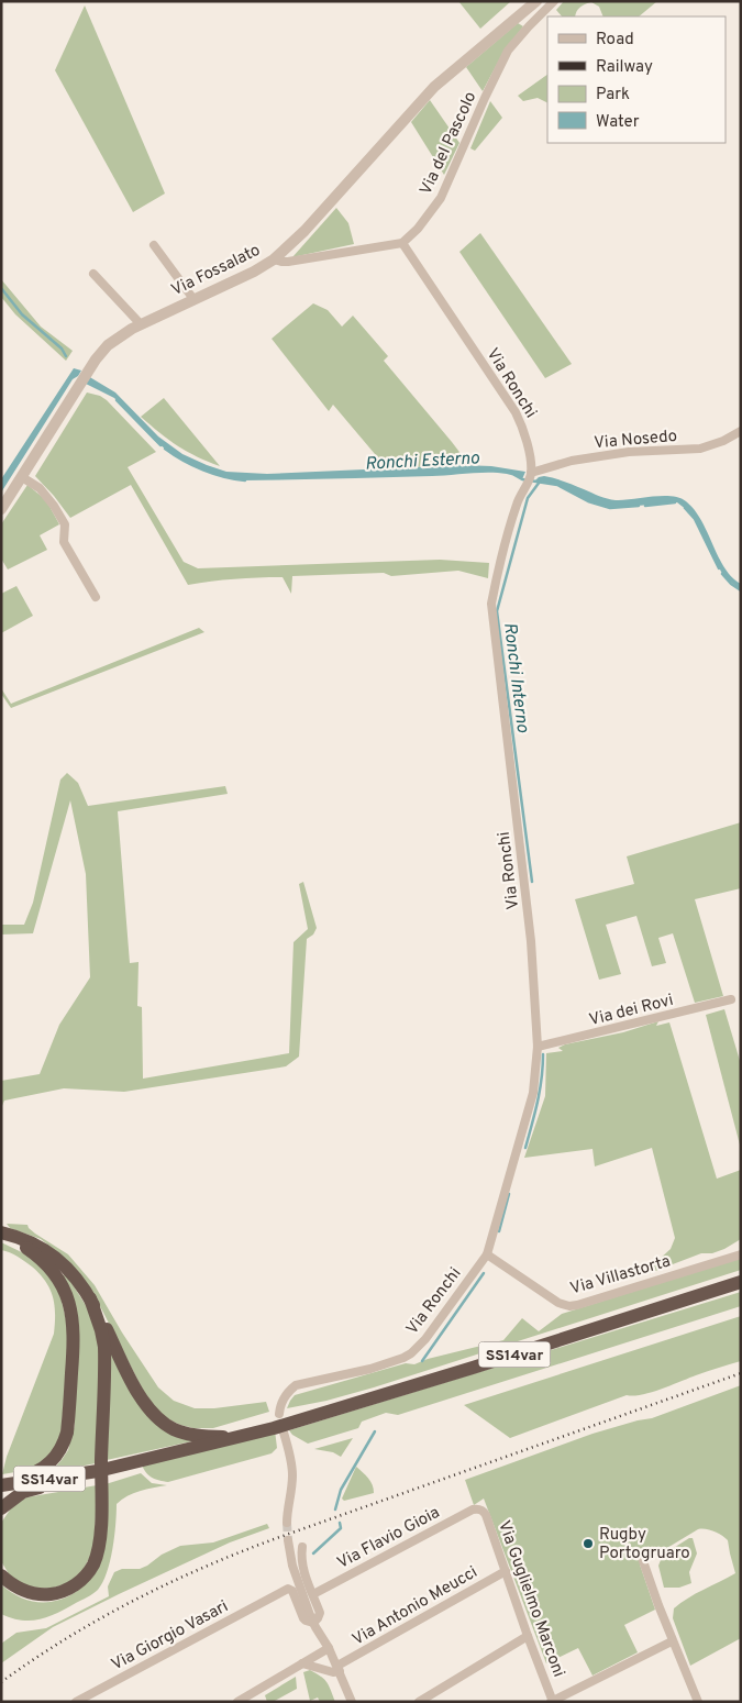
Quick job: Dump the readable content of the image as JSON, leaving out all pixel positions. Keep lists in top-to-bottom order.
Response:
{
  "streets": {
    "highway": ["SS14var"],
    "street": [
      "Via del Pascolo",
      "Via Fossalato",
      "Via Ronchi",
      "Via Nosedo",
      "Via dei Rovi",
      "Via Villastorta",
      "Via Flavio Gioia",
      "Via Guglielmo Marconi",
      "Via Antonio Meucci",
      "Via Giorgio Vasari"
    ]
  },
  "crossings": [
    ["Via del Pascolo", "Via Ronchi"],
    ["Via Ronchi", "Via Nosedo"],
    ["Via Ronchi", "Via dei Rovi"],
    ["Via Ronchi", "Via Villastorta"],
    ["Via Ronchi", "SS14var"],
    ["Via Flavio Gioia", "Via Guglielmo Marconi"],
    ["Via Guglielmo Marconi", "Via Antonio Meucci"]
  ],
  "water": ["Ronchi Esterno", "Ronchi Interno"],
  "places": ["Rugby Portogruaro"],
  "legend": [
    "Road",
    "Railway",
    "Park",
    "Water"
  ]
}
